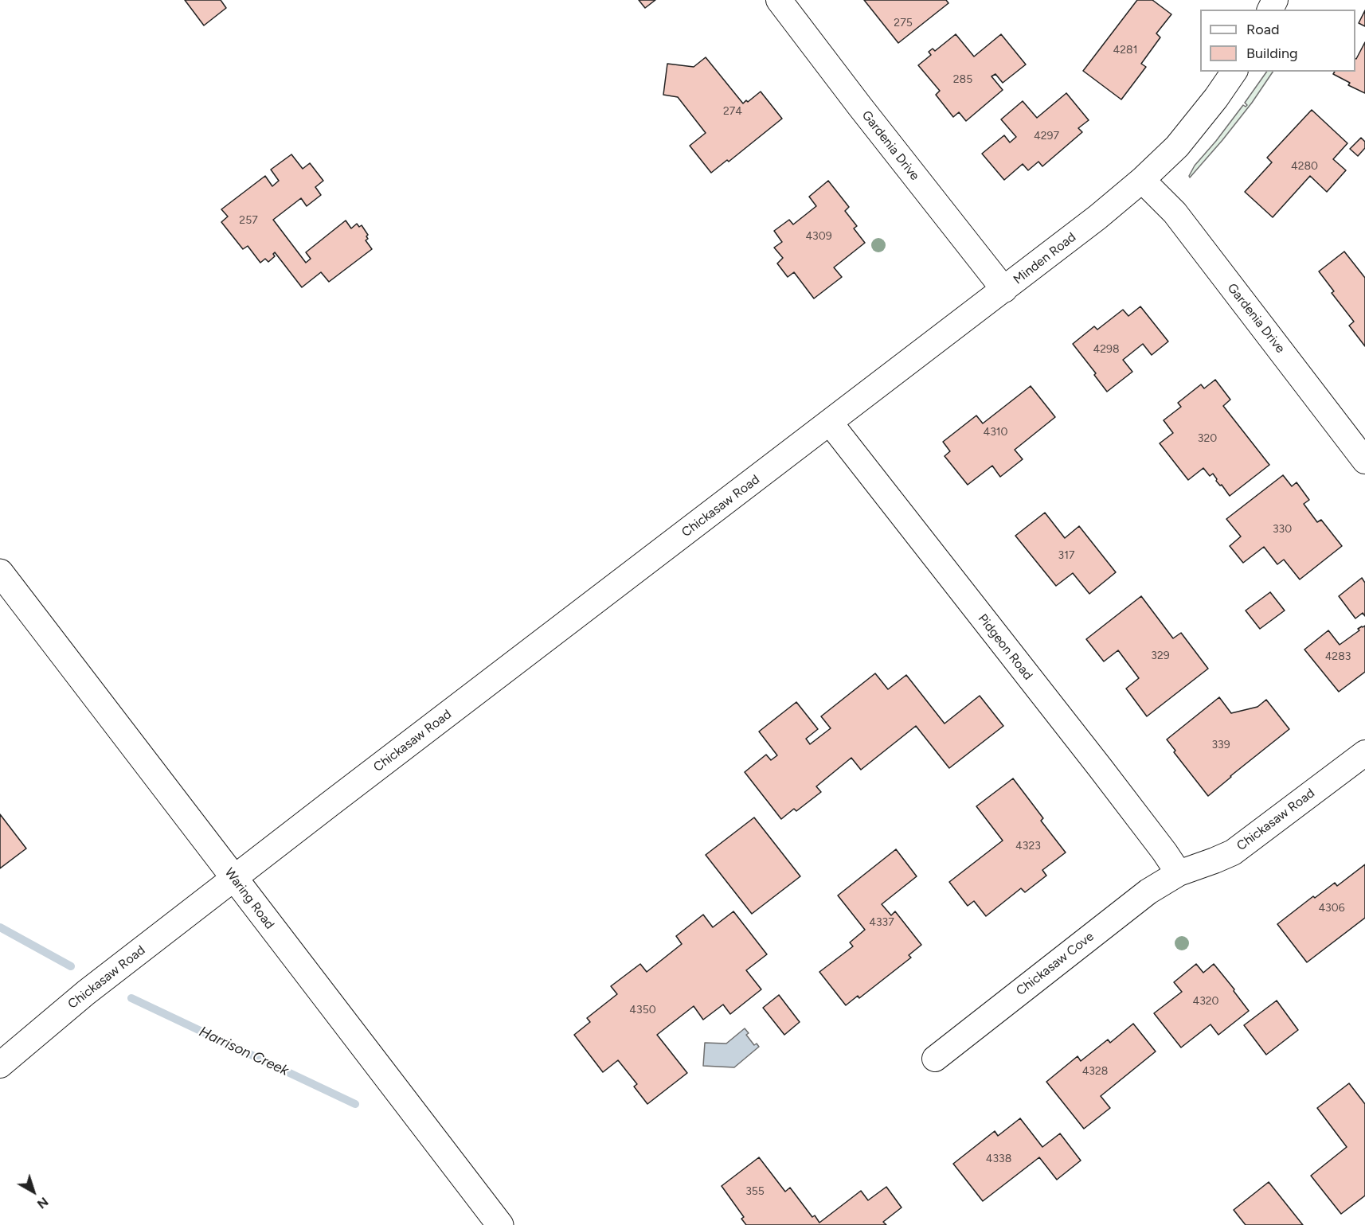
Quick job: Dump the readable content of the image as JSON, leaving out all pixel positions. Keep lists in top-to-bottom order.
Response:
{
  "streets": {
    "main road": ["Waring Road"],
    "street": [
      "Gardenia Drive",
      "Minden Road",
      "Chickasaw Road",
      "Pidgeon Road",
      "Chickasaw Cove"
    ]
  },
  "crossings": [
    ["Gardenia Drive", "Minden Road"],
    ["Minden Road", "Chickasaw Road"],
    ["Minden Road", "Pidgeon Road"],
    ["Chickasaw Road", "Pidgeon Road"],
    ["Chickasaw Road", "Waring Road"],
    ["Chickasaw Road", "Chickasaw Cove"],
    ["Pidgeon Road", "Chickasaw Cove"]
  ],
  "water": ["Harrison Creek"],
  "house_numbers": [
    "275",
    "4281",
    "285",
    "274",
    "4297",
    "4280",
    "257",
    "4309",
    "4298",
    "4310",
    "320",
    "330",
    "317",
    "329",
    "4283",
    "339",
    "4323",
    "4306",
    "4337",
    "4320",
    "4350",
    "4328",
    "4338",
    "355"
  ],
  "legend": ["Road", "Building"],
  "north": "bottom right"
}
